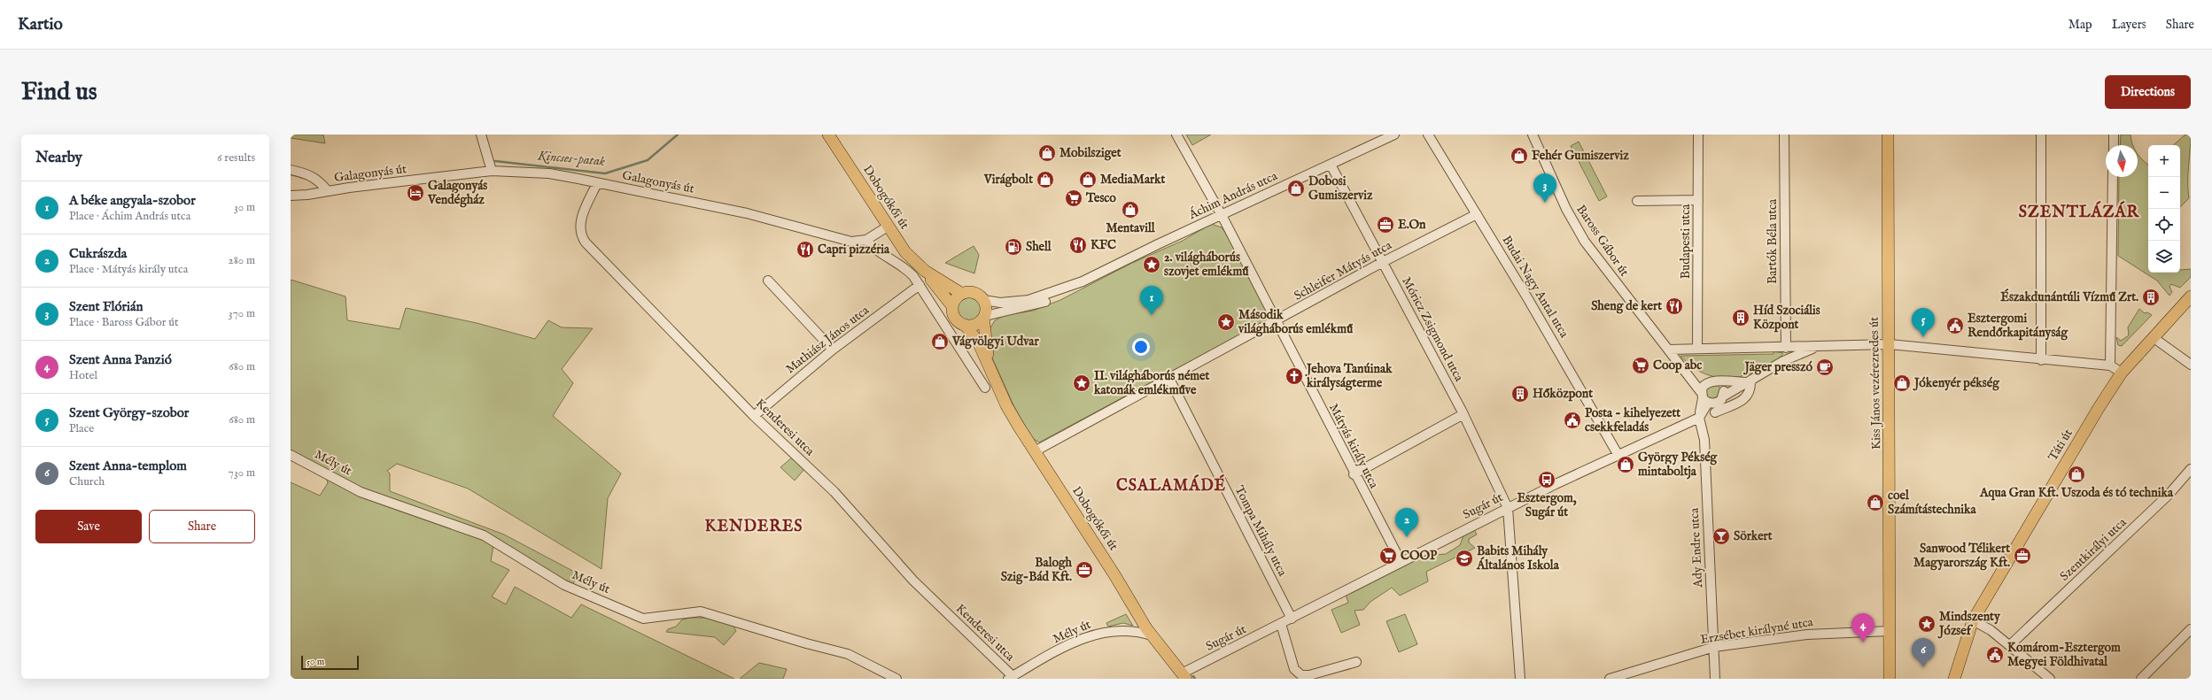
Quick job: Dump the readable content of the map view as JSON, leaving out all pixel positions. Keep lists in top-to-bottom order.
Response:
{
  "streets": {
    "main road": ["Dobogókői út", "Kiss János vezérezredes út", "Táti út"],
    "street": [
      "Galagonyás út",
      "Áchim András utca",
      "Baross Gábor út",
      "Budapesti utca",
      "Bartók Béla utca",
      "Schleifer Mátyás utca",
      "Budai Nagy Antal utca",
      "Móricz Zsigmond utca",
      "Mathiász János utca",
      "Kenderesi utca",
      "Mátyás király utca",
      "Mély út",
      "Sugár út",
      "Tompa Mihály utca",
      "Ady Endre utca",
      "Szentkirályi utca",
      "Erzsébet királyné utca"
    ]
  },
  "crossings": [
    ["Galagonyás út", "Kenderesi utca"],
    ["Áchim András utca", "Dobogókői út"],
    ["Áchim András utca", "Móricz Zsigmond utca"],
    ["Áchim András utca", "Mátyás király utca"],
    ["Dobogókői út", "Schleifer Mátyás utca"],
    ["Dobogókői út", "Mély út"],
    ["Dobogókői út", "Sugár út"],
    ["Schleifer Mátyás utca", "Budai Nagy Antal utca"],
    ["Schleifer Mátyás utca", "Móricz Zsigmond utca"],
    ["Schleifer Mátyás utca", "Mátyás király utca"],
    ["Schleifer Mátyás utca", "Tompa Mihály utca"],
    ["Budai Nagy Antal utca", "Sugár út"],
    ["Móricz Zsigmond utca", "Sugár út"],
    ["Mathiász János utca", "Kenderesi utca"],
    ["Kiss János vezérezredes út", "Erzsébet királyné utca"],
    ["Kenderesi utca", "Mély út"],
    ["Mátyás király utca", "Sugár út"],
    ["Sugár út", "Tompa Mihály utca"],
    ["Sugár út", "Ady Endre utca"],
    ["Ady Endre utca", "Erzsébet királyné utca"]
  ],
  "districts": ["SZENTLÁZÁR", "CSALAMÁDÉ", "KENDERES"],
  "water": ["Kincses-patak"],
  "places": {
    "shop": [
      "Mobilsziget",
      "Fehér Gumiszerviz",
      "Virágbolt",
      "MediaMarkt",
      "Dobosi Gumiszerviz",
      "Mentavill",
      "Vágvölgyi Udvar",
      "Jókenyér pékség",
      "György Pékség mintaboltja",
      "Aqua Gran Kft. Uszoda és tó technika",
      "coel Számítástechnika"
    ],
    "hotel": ["Galagonyás Vendégház"],
    "supermarket": ["Tesco", "Coop abc", "COOP"],
    "office": ["E.On", "Sanwood Télikert Magyarország Kft.", "Balogh Szig-Bád Kft."],
    "restaurant": ["KFC", "Capri pizzéria", "Sheng de kert"],
    "fuel station": ["Shell"],
    "place": [
      "2. világháborús szovjet emlékmű",
      "Második világháborús emlékmű",
      "II. világháborús német katonák emlékműve",
      "Mindszenty József"
    ],
    "building": ["Északdunántúli Vízmű Zrt.", "Híd Szociális Központ", "Hőközpont"],
    "public building": ["Esztergomi Rendőrkapitányság", "Posta - kihelyezett csekkfeladás", "Komárom-Esztergom Megyei Földhivatal"],
    "cafe": ["Jäger presszó"],
    "church": ["Jehova Tanúinak királyságterme"],
    "bus stop": ["Esztergom, Sugár út"],
    "bar": ["Sörkert"],
    "school or university": ["Babits Mihály Általános Iskola"]
  },
  "scale_bar": "50 m",
  "north": "bottom",
  "page": {
    "header": "Kartio",
    "nav": ["Map", "Layers", "Share"],
    "buttons": [
      "Directions",
      ["Save", "Share"]
    ],
    "title": "Find us",
    "heading": ["Nearby", "6 results"],
    "map_buttons": ["+", "−"],
    "pins": [
      "3",
      "1",
      "5",
      "2",
      "4",
      "6"
    ],
    "list": [
      {
        "mark": "1",
        "name": "A béke angyala-szobor",
        "note": "Place · Áchim András utca",
        "value": "30 m"
      },
      {
        "mark": "2",
        "name": "Cukrászda",
        "note": "Place · Mátyás király utca",
        "value": "280 m"
      },
      {
        "mark": "3",
        "name": "Szent Flórián",
        "note": "Place · Baross Gábor út",
        "value": "370 m"
      },
      {
        "mark": "4",
        "name": "Szent Anna Panzió",
        "note": "Hotel",
        "value": "680 m"
      },
      {
        "mark": "5",
        "name": "Szent György-szobor",
        "note": "Place",
        "value": "680 m"
      },
      {
        "mark": "6",
        "name": "Szent Anna-templom",
        "note": "Church",
        "value": "730 m"
      }
    ],
    "scale": "50 m"
  }
}
